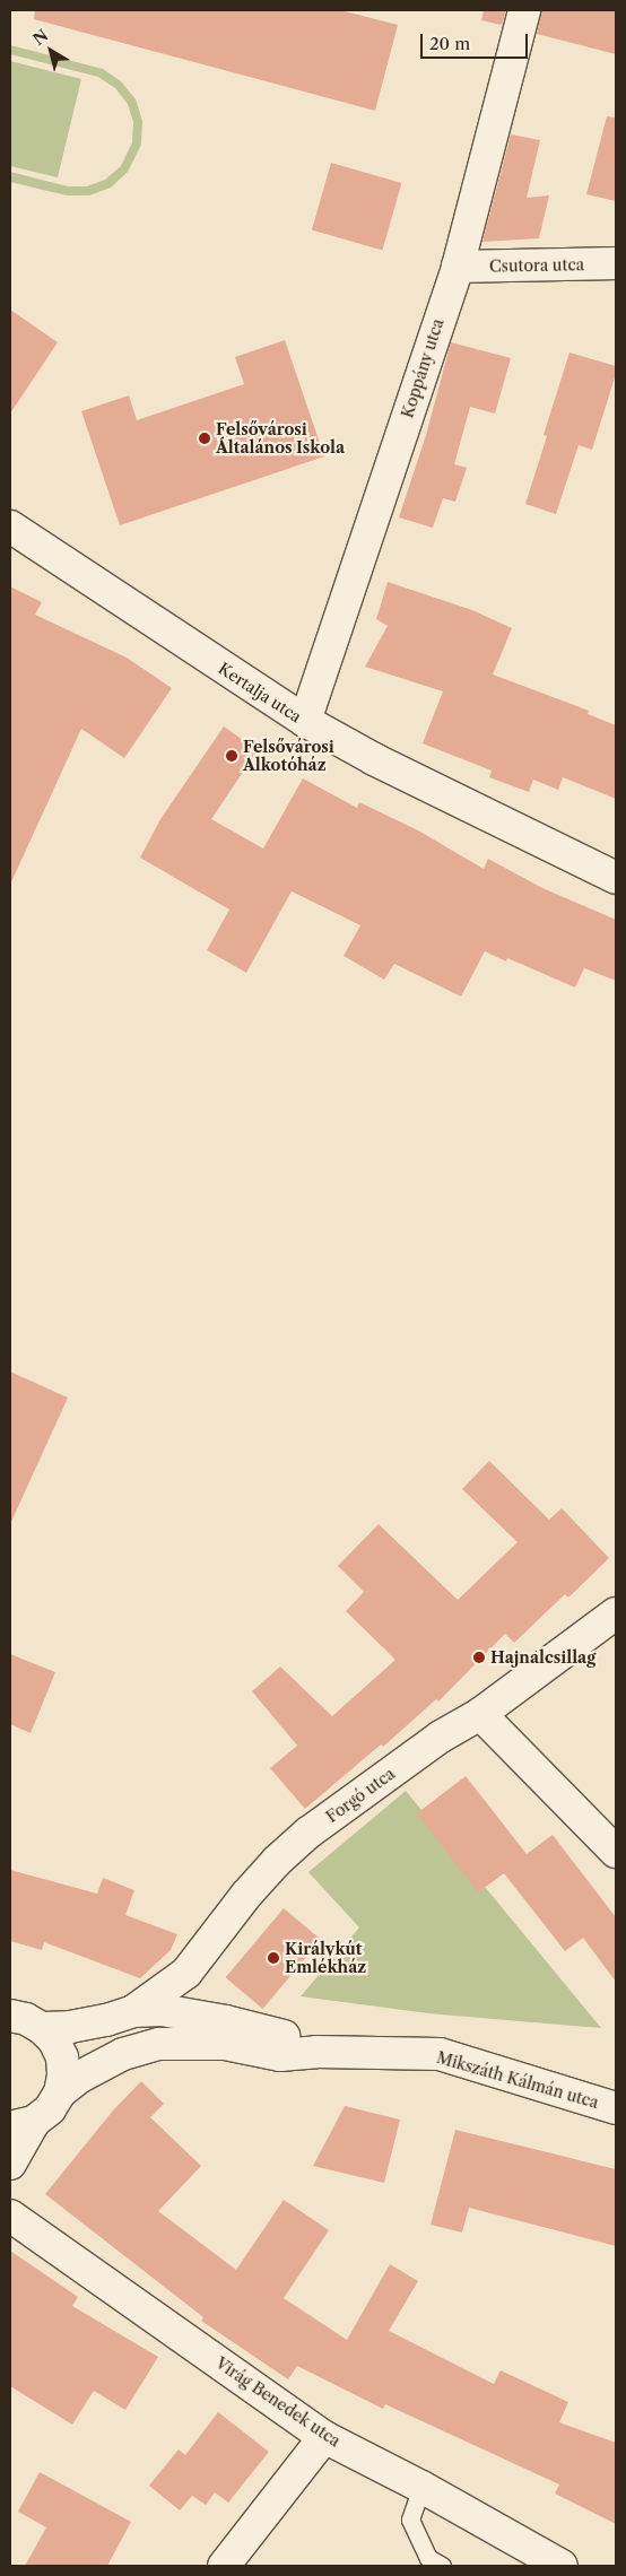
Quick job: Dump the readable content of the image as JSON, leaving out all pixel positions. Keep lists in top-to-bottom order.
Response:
{
  "streets": {
    "street": [
      "Csutora utca",
      "Koppány utca",
      "Kertalja utca",
      "Forgó utca",
      "Mikszáth Kálmán utca",
      "Virág Benedek utca"
    ]
  },
  "crossings": [
    ["Csutora utca", "Koppány utca"],
    ["Koppány utca", "Kertalja utca"],
    ["Forgó utca", "Mikszáth Kálmán utca"]
  ],
  "places": [
    "Felsővárosi Általános Iskola",
    "Felsővárosi Alkotóház",
    "Hajnalcsillag",
    "Királykút Emlékház"
  ],
  "scale_bar": "20 m",
  "north": "top left"
}
